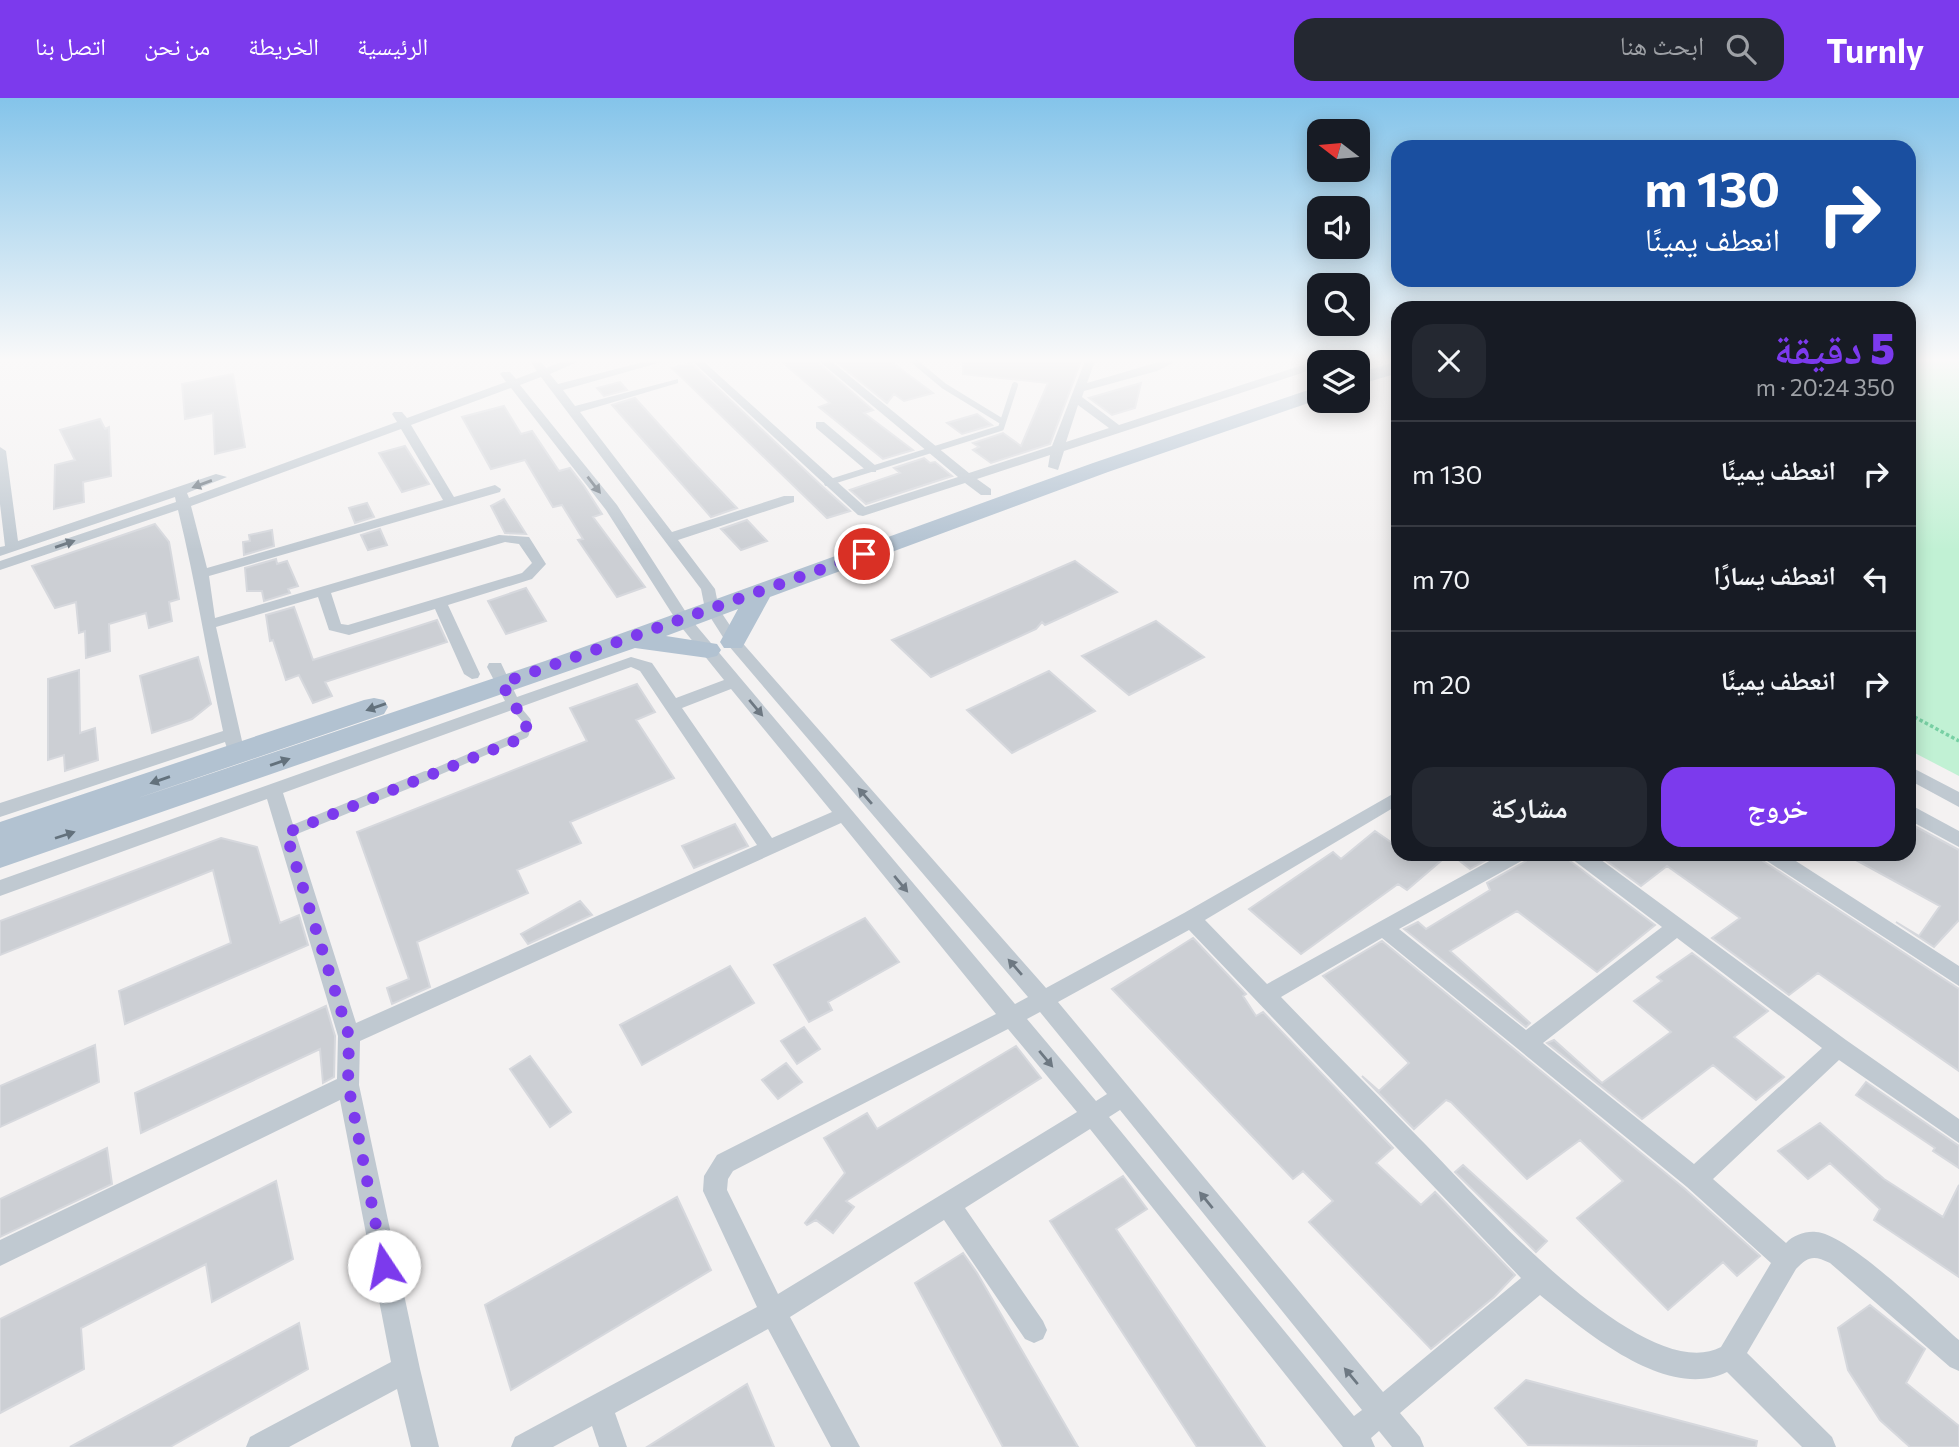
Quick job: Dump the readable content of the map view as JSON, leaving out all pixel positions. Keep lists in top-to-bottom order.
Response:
{
  "north": "left",
  "page": {
    "header": "Turnly",
    "search": "ابحث هنا",
    "nav": [
      "الرئيسية",
      "الخريطة",
      "من نحن",
      "اتصل بنا"
    ],
    "turn": ["130 m", "انعطف يمينًا"],
    "heading": ["5 دقيقة", "350 m · 20:24"],
    "list": [
      {
        "name": "انعطف يمينًا",
        "value": "130 m"
      },
      {
        "name": "انعطف يسارًا",
        "value": "70 m"
      },
      {
        "name": "انعطف يمينًا",
        "value": "20 m"
      }
    ],
    "buttons": ["خروج", "مشاركة"]
  }
}
